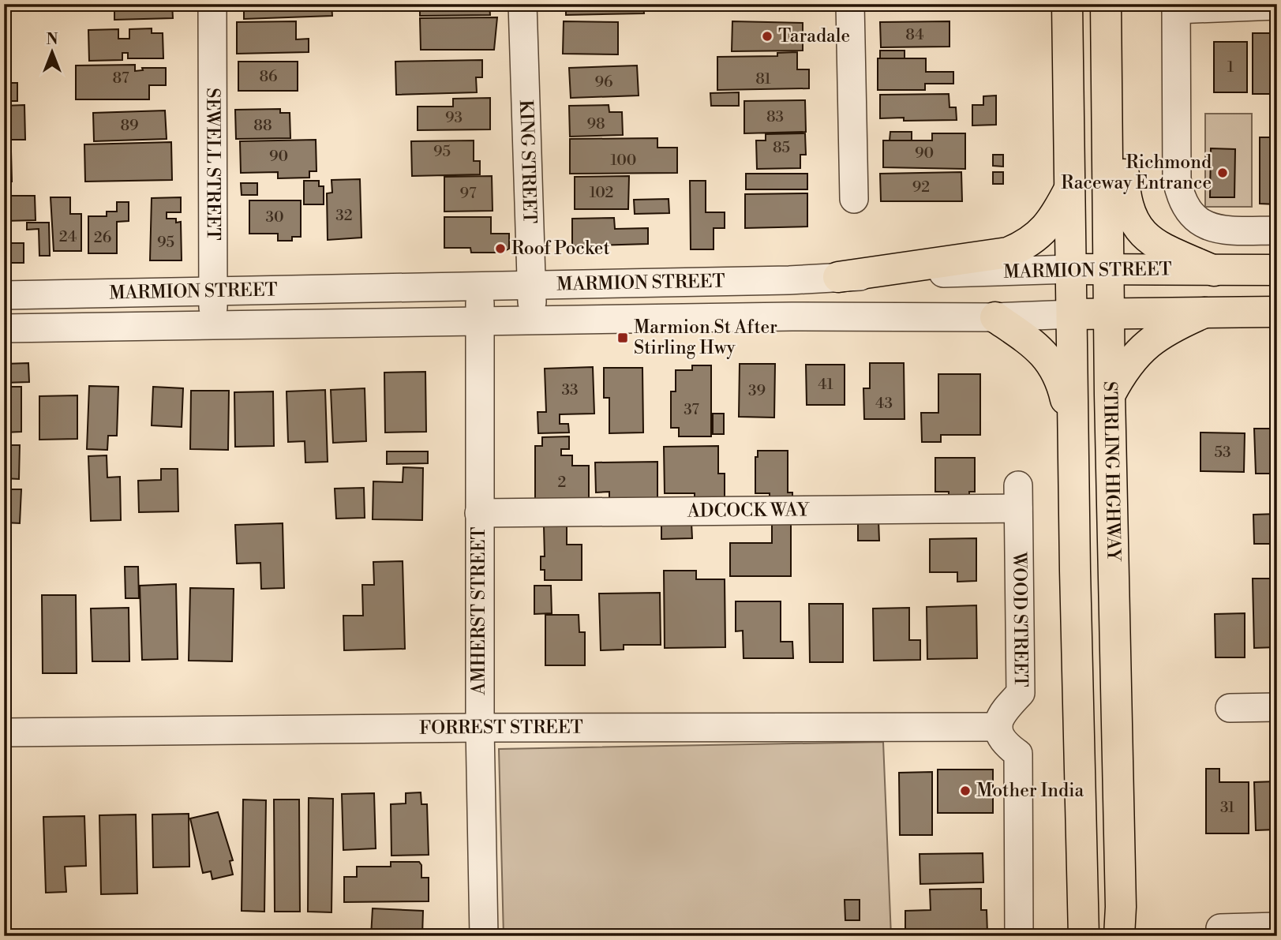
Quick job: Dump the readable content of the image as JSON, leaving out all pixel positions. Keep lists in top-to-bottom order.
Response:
{
  "streets": {
    "main road": ["MARMION STREET", "STIRLING HIGHWAY"],
    "street": [
      "KING STREET",
      "SEWELL STREET",
      "ADCOCK WAY",
      "AMHERST STREET",
      "WOOD STREET",
      "FORREST STREET"
    ]
  },
  "crossings": [
    ["KING STREET", "MARMION STREET"],
    ["SEWELL STREET", "MARMION STREET"],
    ["MARMION STREET", "STIRLING HIGHWAY"],
    ["MARMION STREET", "AMHERST STREET"],
    ["ADCOCK WAY", "AMHERST STREET"],
    ["ADCOCK WAY", "WOOD STREET"],
    ["AMHERST STREET", "FORREST STREET"],
    ["WOOD STREET", "FORREST STREET"]
  ],
  "places": {
    "other": [
      "Taradale",
      "Richmond Raceway Entrance",
      "Roof Pocket",
      "Mother India"
    ],
    "transit": ["Marmion St After Stirling Hwy"]
  },
  "house_numbers": [
    "84",
    "1",
    "86",
    "87",
    "81",
    "96",
    "83",
    "93",
    "98",
    "89",
    "88",
    "85",
    "95",
    "90",
    "90",
    "100",
    "92",
    "102",
    "97",
    "32",
    "30",
    "24",
    "26",
    "95",
    "41",
    "33",
    "39",
    "43",
    "37",
    "53",
    "2",
    "31"
  ],
  "north": "top"
}
